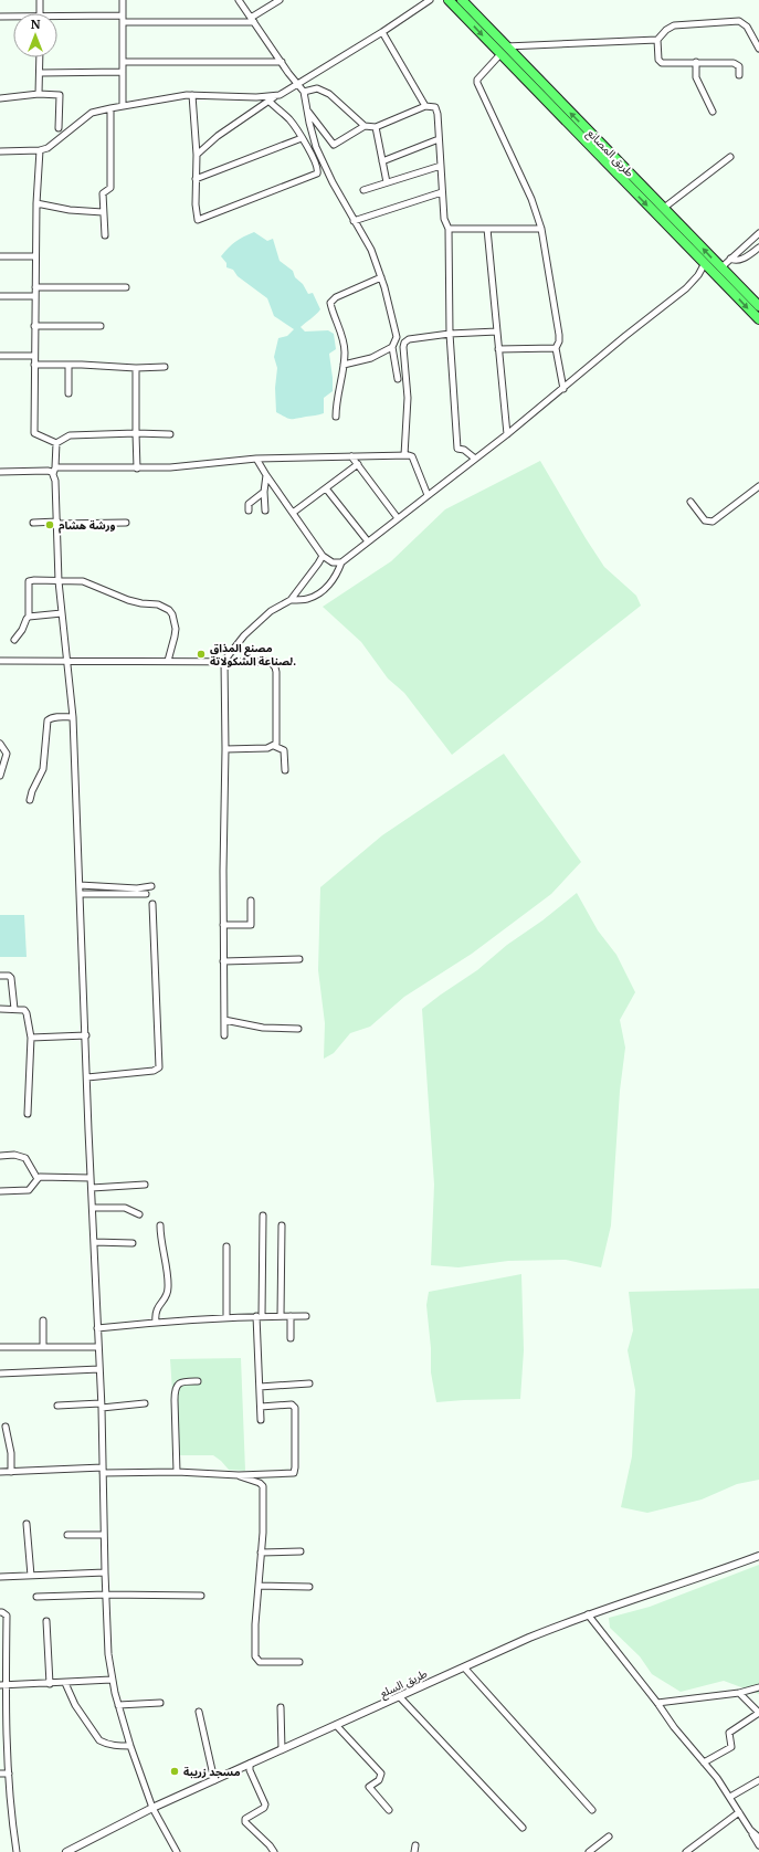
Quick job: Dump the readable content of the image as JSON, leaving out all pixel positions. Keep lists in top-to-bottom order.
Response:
{
  "streets": {
    "main road": ["طريق المصانع"],
    "street": ["طريق السلع"]
  },
  "places": ["ورشة هشام", "مصنع المذاق لصناعة الشكولاتة.", "مسجد زريبة"],
  "north": "top"
}
